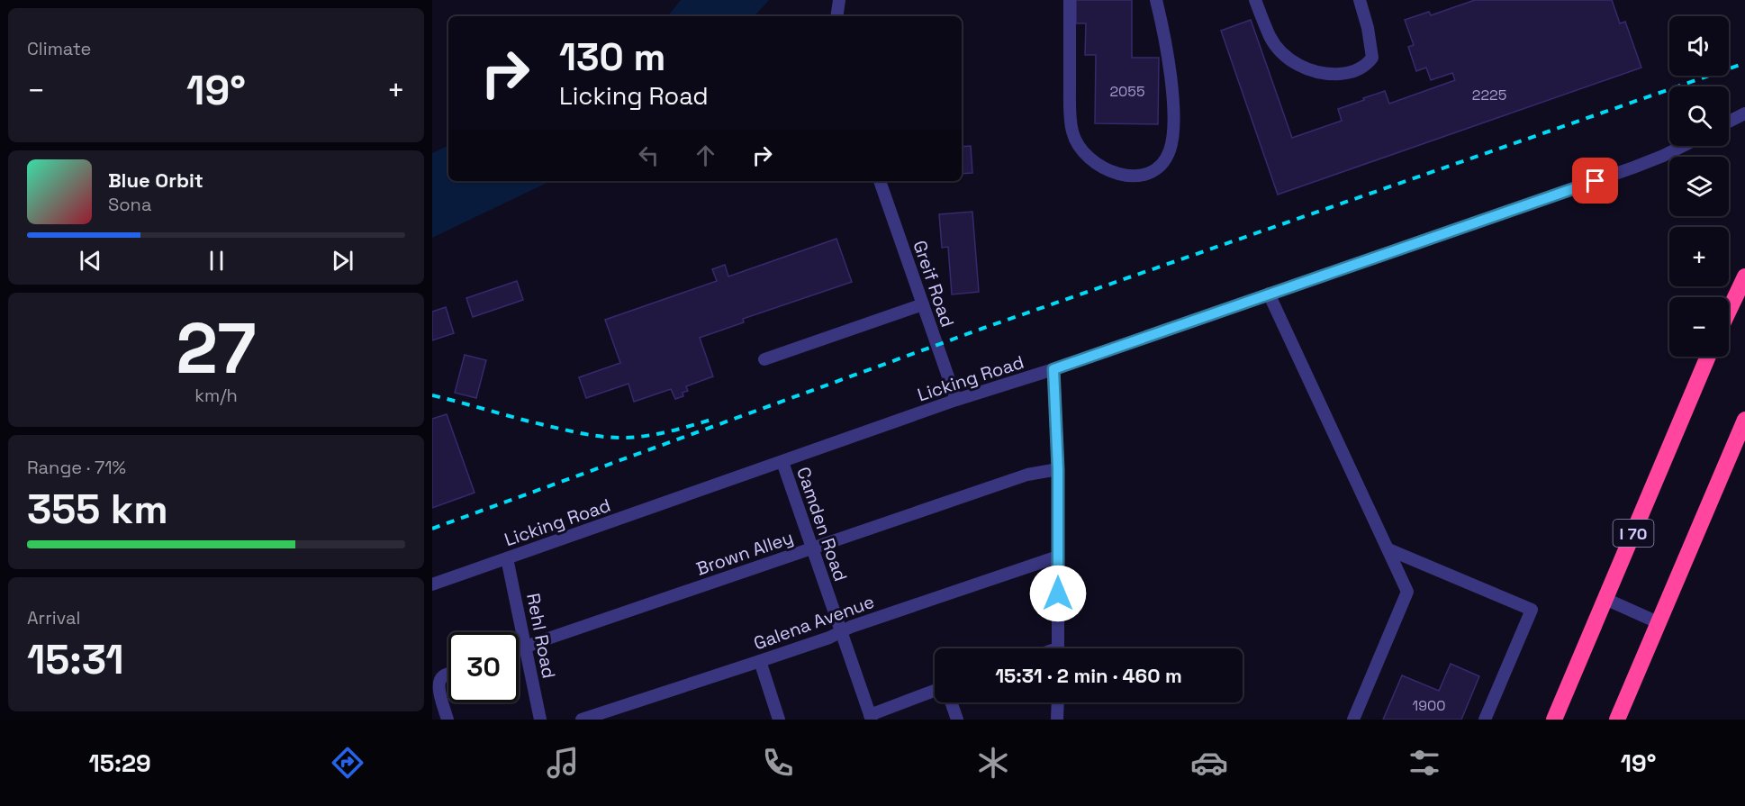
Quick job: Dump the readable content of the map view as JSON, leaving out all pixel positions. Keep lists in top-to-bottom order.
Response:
{
  "streets": {
    "highway": ["I 70"],
    "street": [
      "Greif Road",
      "Licking Road",
      "Camden Road",
      "Brown Alley",
      "Galena Avenue",
      "Rehl Road"
    ]
  },
  "crossings": [
    ["Greif Road", "Licking Road"],
    ["Licking Road", "Camden Road"],
    ["Licking Road", "Rehl Road"],
    ["Camden Road", "Brown Alley"],
    ["Camden Road", "Galena Avenue"],
    ["Brown Alley", "Rehl Road"]
  ],
  "house_numbers": ["2055", "2225", "1900"],
  "page": {
    "tile": [
      "Climate",
      ["27", "km/h"],
      ["Range · 71%", "355 km"],
      ["Arrival", "15:31"]
    ],
    "map_buttons": ["+", "−"],
    "turn": ["130 m", "Licking Road"],
    "heat": ["−", "19°", "+"],
    "song": ["Blue Orbit", "Sona"],
    "limit": "30",
    "trip": "15:31 · 2 min · 460 m",
    "tabs": ["15:29", "19°"]
  }
}
